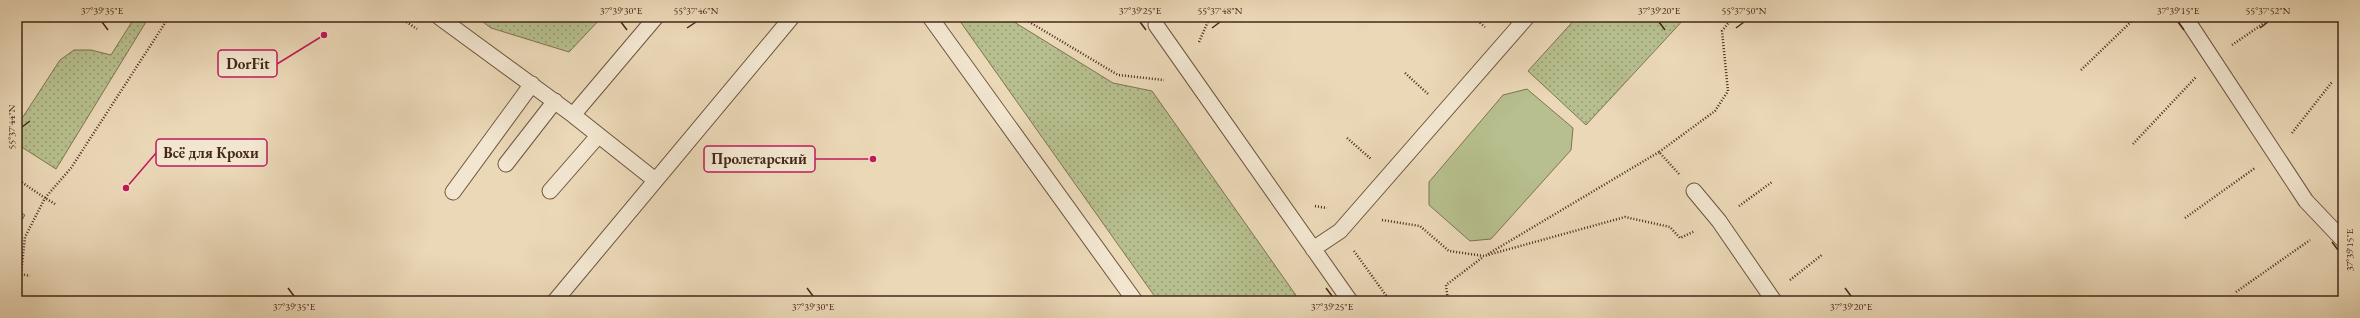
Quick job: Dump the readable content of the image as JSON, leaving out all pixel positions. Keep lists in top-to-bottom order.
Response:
{
  "places": ["DorFit", "Пролетарский", "Всё для Крохи"],
  "coordinates": [
    "37°39'35\"E",
    "37°39'30\"E",
    "55°37'46\"N",
    "37°39'25\"E",
    "55°37'48\"N",
    "37°39'20\"E",
    "55°37'50\"N",
    "37°39'15\"E",
    "55°37'52\"N",
    "55°37'44\"N"
  ]
}
